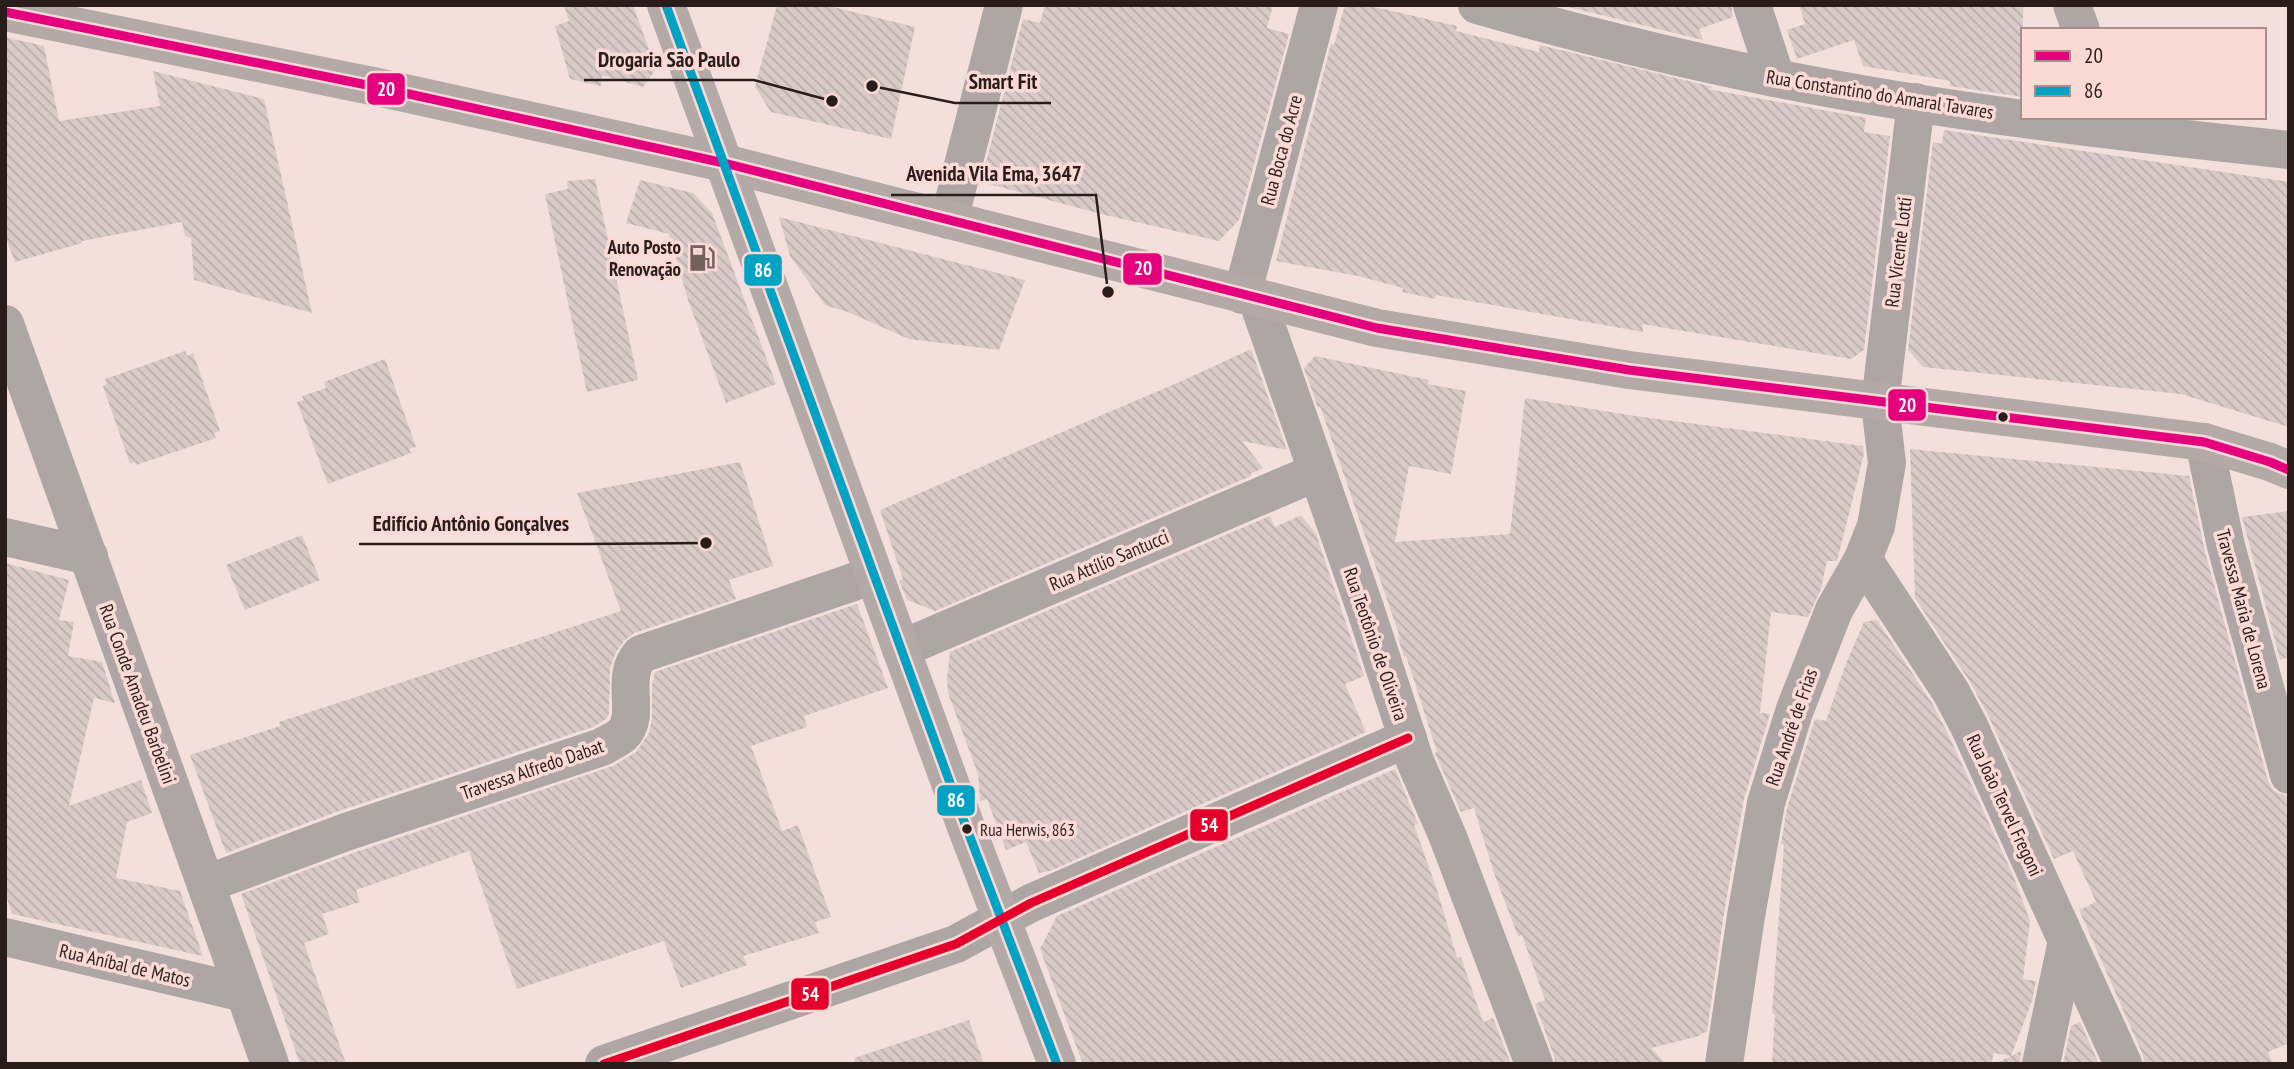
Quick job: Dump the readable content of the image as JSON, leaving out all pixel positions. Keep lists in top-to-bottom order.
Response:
{
  "streets": {
    "street": [
      "Rua Constantino do Amaral Tavares",
      "Rua Boca do Acre",
      "Rua Vicente Lotti",
      "Rua Attílio Santucci",
      "Travessa Maria de Lorena",
      "Rua Teotônio de Oliveira",
      "Rua Conde Amadeu Barbelini",
      "Rua André de Frias",
      "Travessa Alfredo Dabat",
      "Rua João Tervel Fregoni",
      "Rua Aníbal de Matos"
    ]
  },
  "crossings": [
    ["Rua Constantino do Amaral Tavares", "Rua Vicente Lotti"],
    ["Rua Boca do Acre", "Rua Teotônio de Oliveira"],
    ["Rua Vicente Lotti", "Rua André de Frias"],
    ["Rua Attílio Santucci", "Rua Teotônio de Oliveira"],
    ["Rua Conde Amadeu Barbelini", "Travessa Alfredo Dabat"],
    ["Rua Conde Amadeu Barbelini", "Rua Aníbal de Matos"],
    ["Rua André de Frias", "Rua João Tervel Fregoni"]
  ],
  "places": {
    "other": [
      "Smart Fit",
      "Drogaria São Paulo",
      "Avenida Vila Ema, 3647",
      "Edifício Antônio Gonçalves",
      "Rua Herwis, 863"
    ],
    "fuel station": ["Auto Posto Renovação"]
  },
  "lines": ["transit line 86", "transit line 20", "transit line 54"],
  "legend": ["20", "86"]
}
